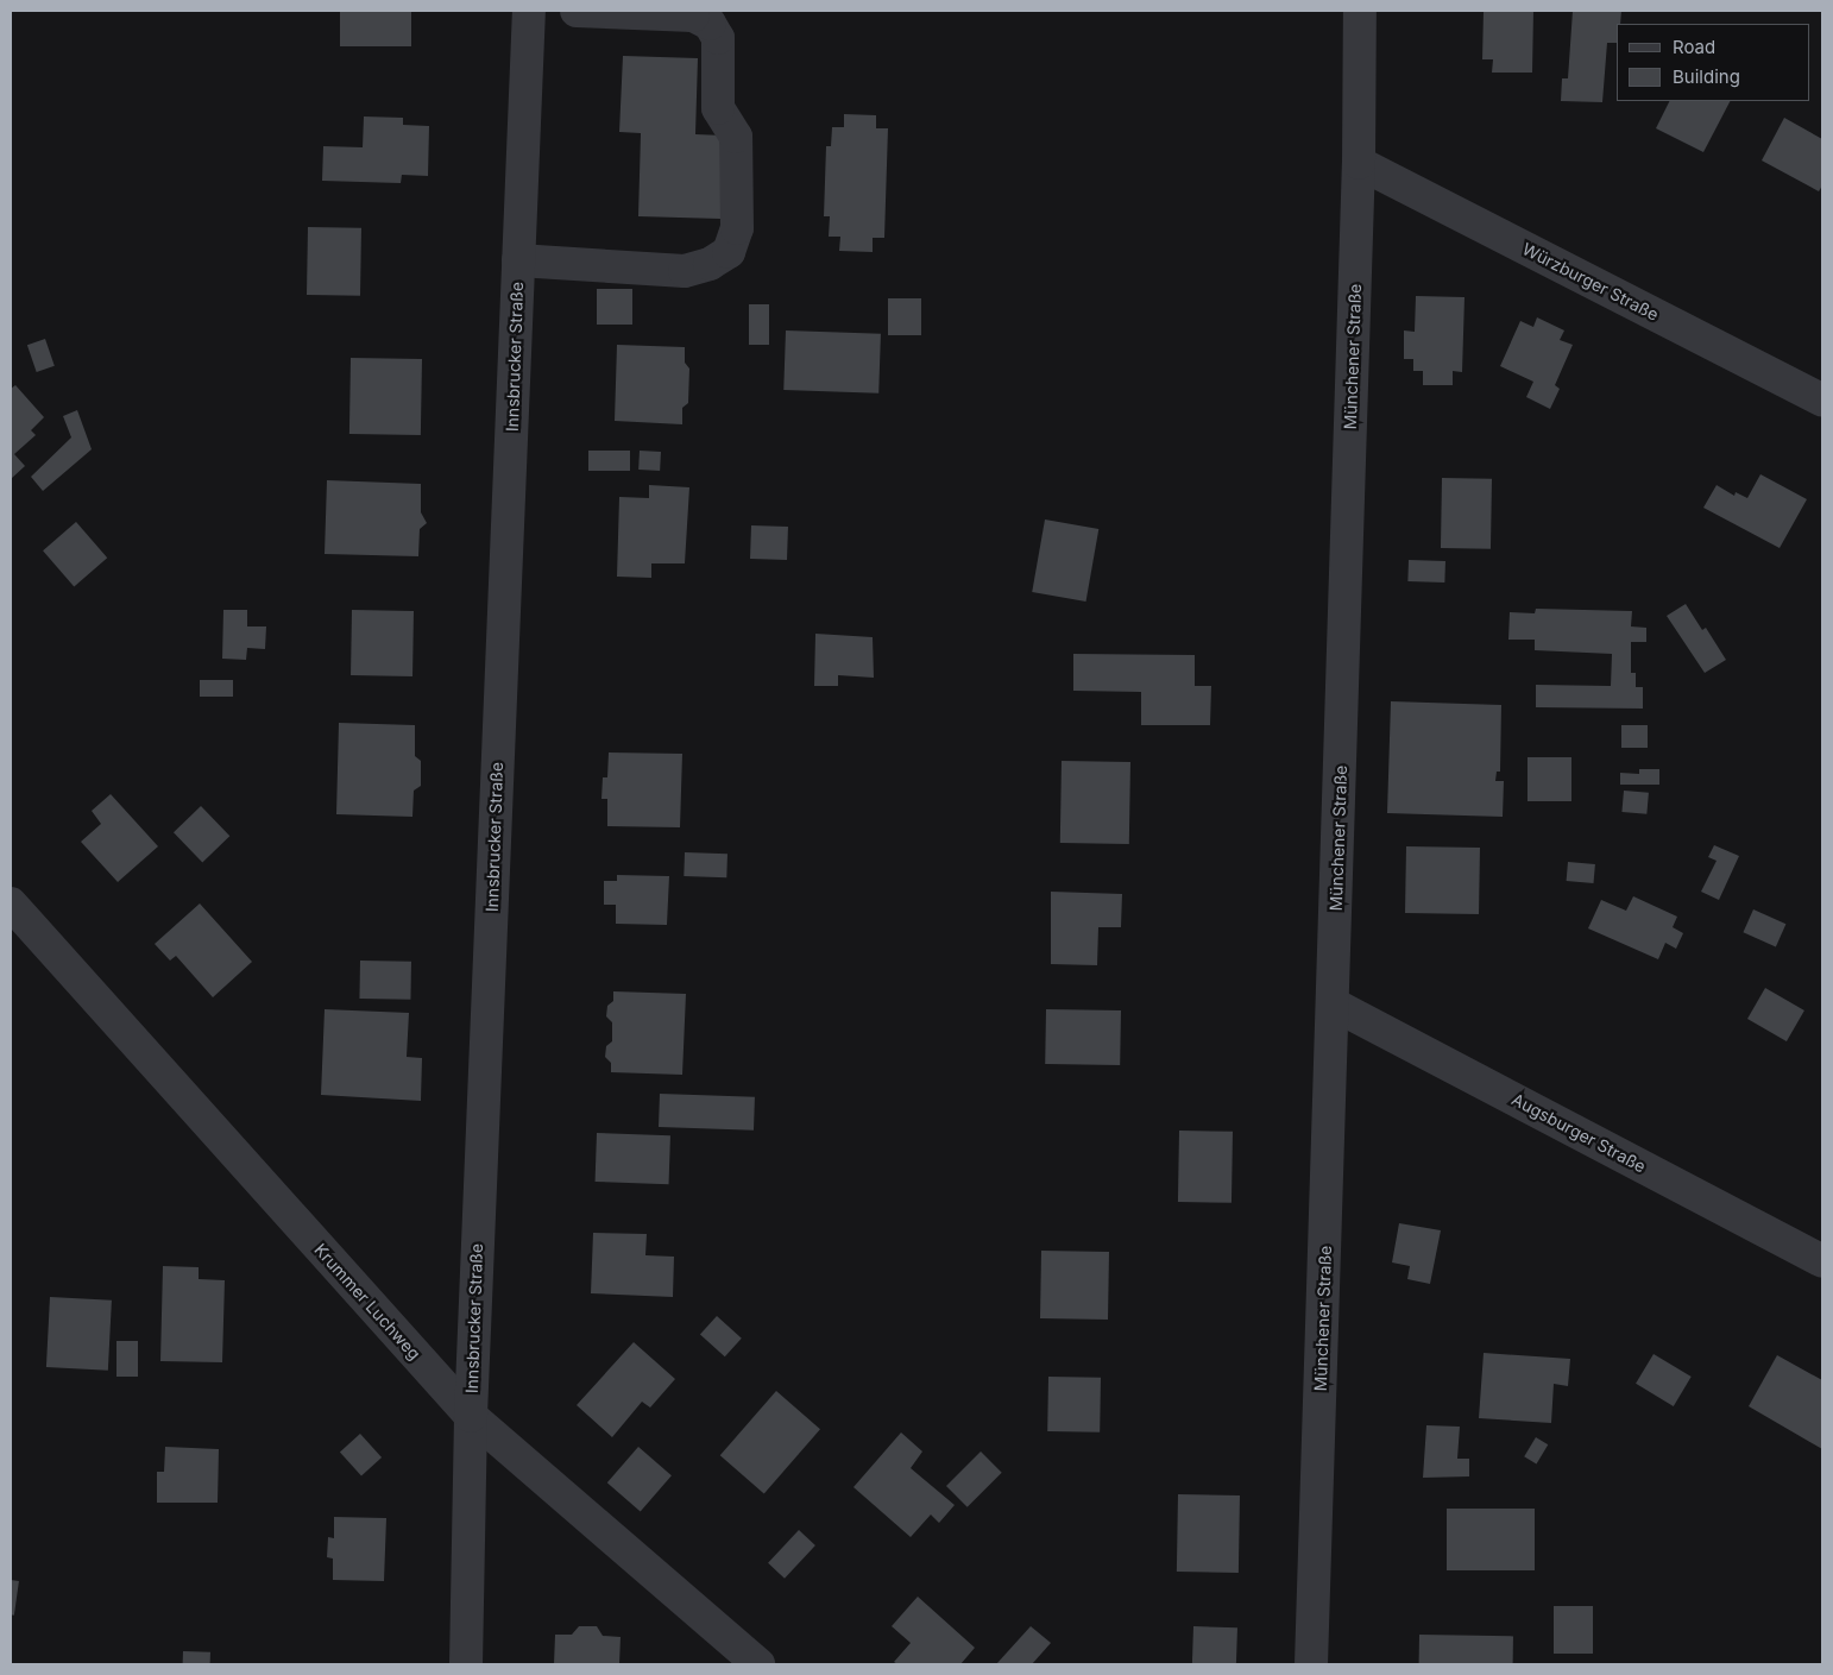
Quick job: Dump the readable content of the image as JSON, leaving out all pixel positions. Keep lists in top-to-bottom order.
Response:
{
  "streets": {
    "street": [
      "Würzburger Straße",
      "Innsbrucker Straße",
      "Münchener Straße",
      "Augsburger Straße",
      "Krummer Luchweg"
    ]
  },
  "crossings": [
    ["Würzburger Straße", "Münchener Straße"],
    ["Innsbrucker Straße", "Krummer Luchweg"],
    ["Münchener Straße", "Augsburger Straße"]
  ],
  "legend": ["Road", "Building"]
}
